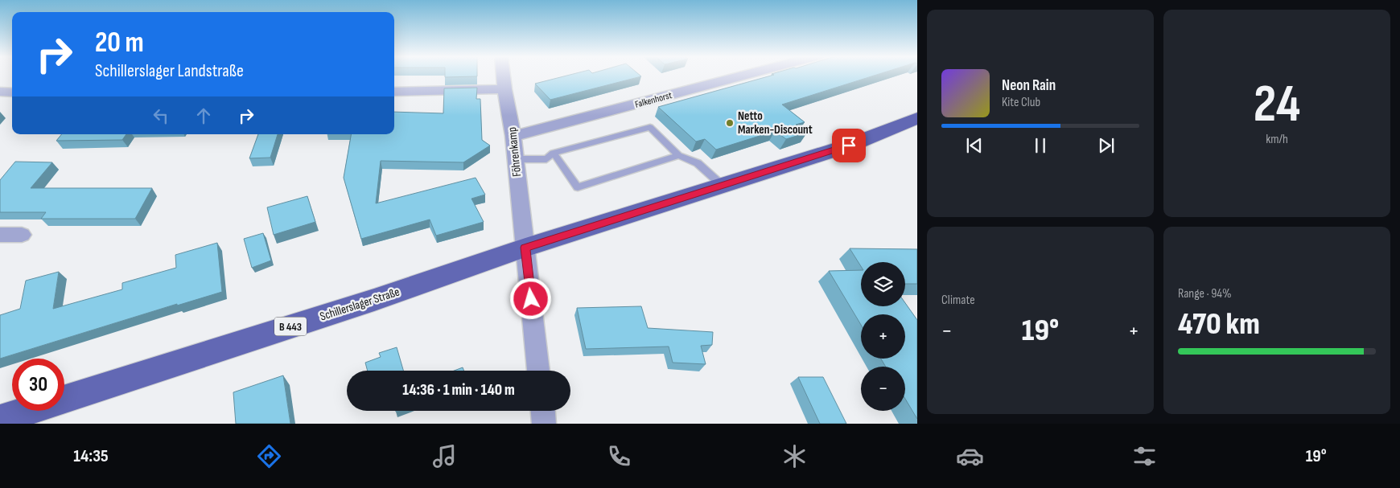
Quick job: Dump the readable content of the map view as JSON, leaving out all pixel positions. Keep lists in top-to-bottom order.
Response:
{
  "streets": {
    "main road": ["Schillerslager Straße", "B 443"],
    "street": ["Falkenhorst", "Föhrenkamp"]
  },
  "crossings": [
    ["Falkenhorst", "Föhrenkamp"],
    ["Föhrenkamp", "Schillerslager Straße"],
    ["Föhrenkamp", "B 443"],
    ["Schillerslager Straße", "B 443"]
  ],
  "places": ["Netto Marken-Discount"],
  "page": {
    "tile": [
      ["24", "km/h"],
      "Climate",
      ["Range · 94%", "470 km"]
    ],
    "turn": ["20 m", "Schillerslager Landstraße"],
    "song": ["Neon Rain", "Kite Club"],
    "map_buttons": ["+", "−"],
    "heat": ["−", "19°", "+"],
    "limit": "30",
    "trip": "14:36 · 1 min · 140 m",
    "tabs": ["14:35", "19°"]
  }
}
